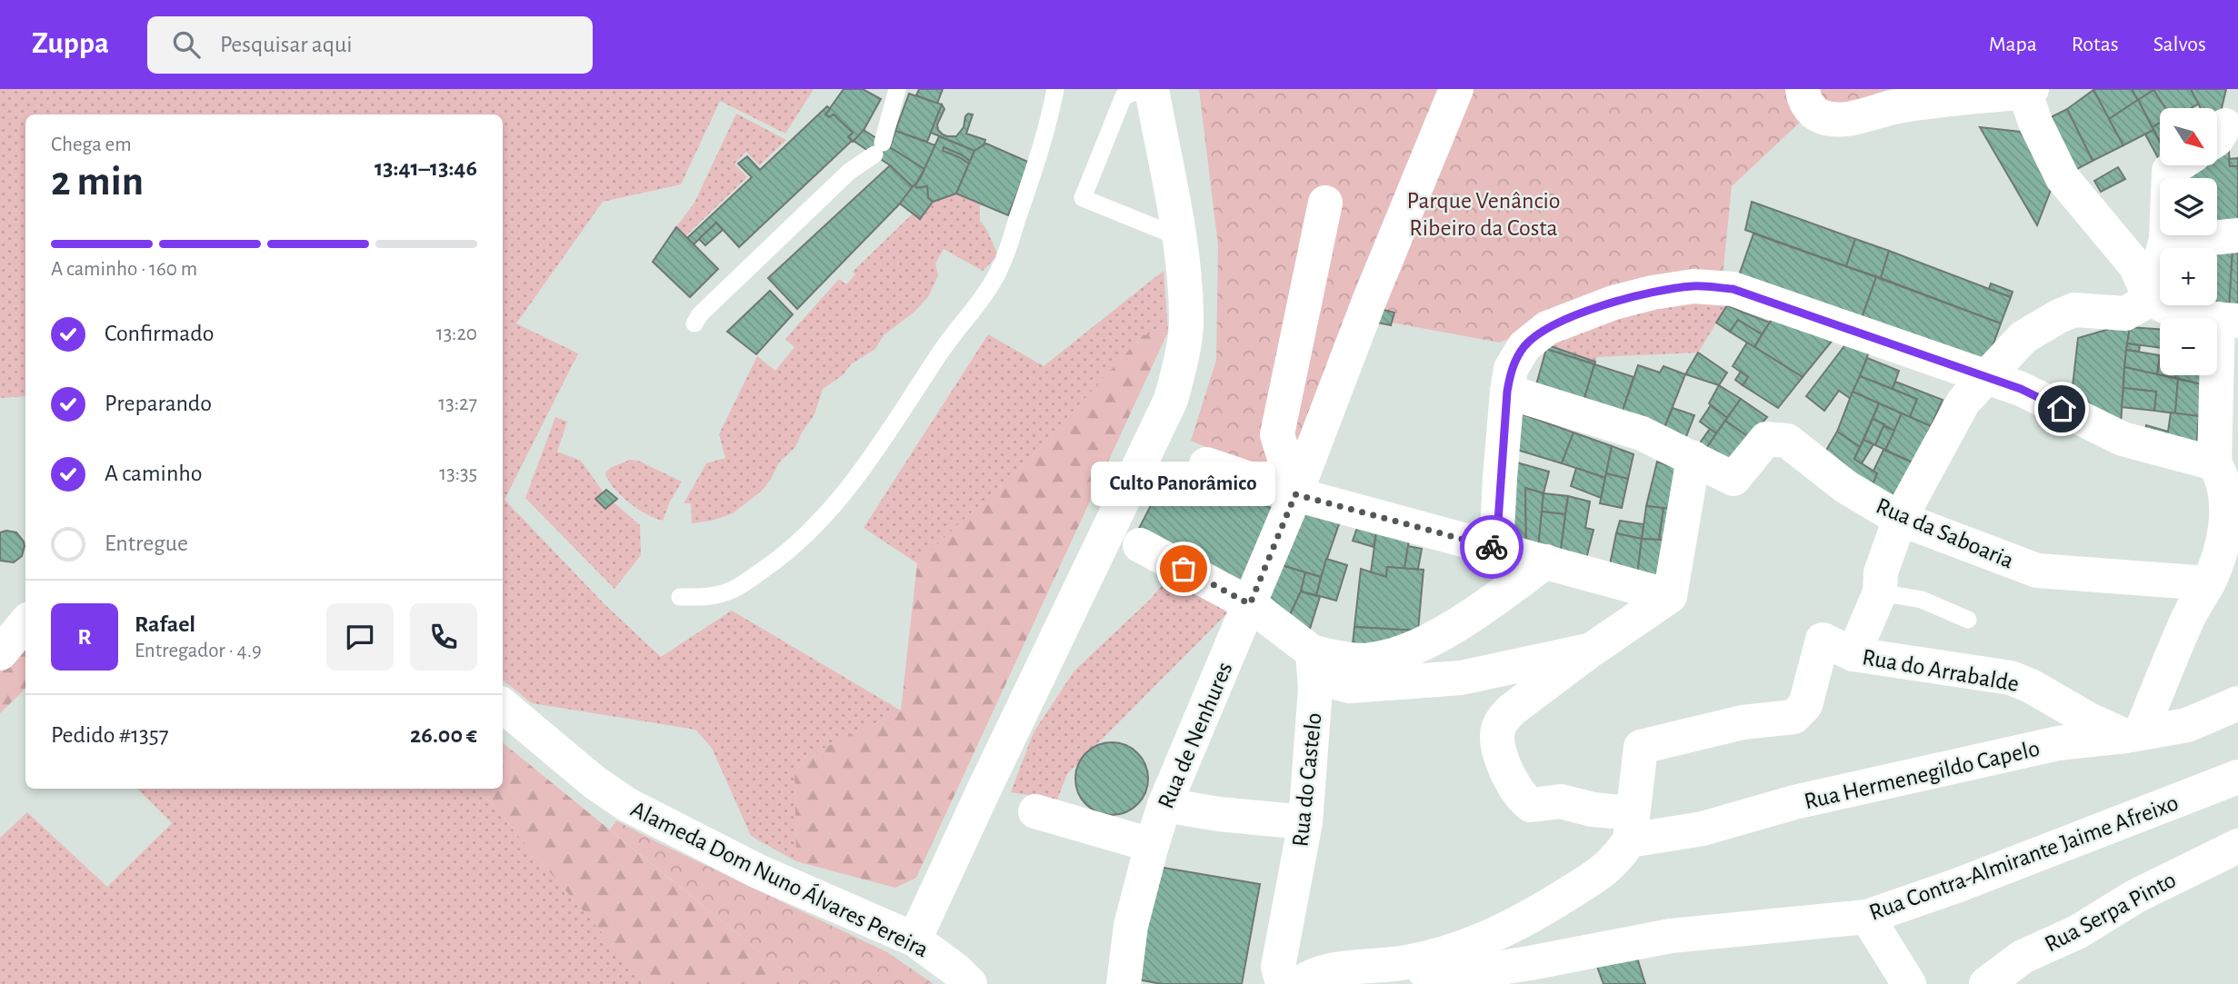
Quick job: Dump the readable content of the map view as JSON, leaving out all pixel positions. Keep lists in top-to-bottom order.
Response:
{
  "streets": {
    "street": [
      "Rua da Saboaria",
      "Rua do Arrabalde",
      "Rua de Nenhures",
      "Rua Hermenegildo Capelo",
      "Rua do Castelo",
      "Rua Contra-Almirante Jaime Afreixo",
      "Alameda Dom Nuno Álvares Pereira",
      "Rua Serpa Pinto"
    ]
  },
  "crossings": [
    ["Rua do Arrabalde", "Rua Hermenegildo Capelo"]
  ],
  "parks": ["Parque Venâncio Ribeiro da Costa"],
  "places": ["Culto Panorâmico"],
  "north": "bottom right",
  "page": {
    "header": "Zuppa",
    "search": "Pesquisar aqui",
    "nav": ["Mapa", "Rotas", "Salvos"],
    "map_buttons": ["+", "−"],
    "heading": ["2 min", "Chega em", "13:41–13:46"],
    "panel": [
      "Rafael",
      "Entregador · 4.9",
      "Pedido #1357",
      "26.00 €"
    ],
    "bar": "A caminho · 160 m",
    "list": [
      ["Confirmado", "13:20"],
      ["Preparando", "13:27"],
      ["A caminho", "13:35"],
      "Entregue"
    ],
    "bubble": "Culto Panorâmico",
    "round": "R"
  }
}
